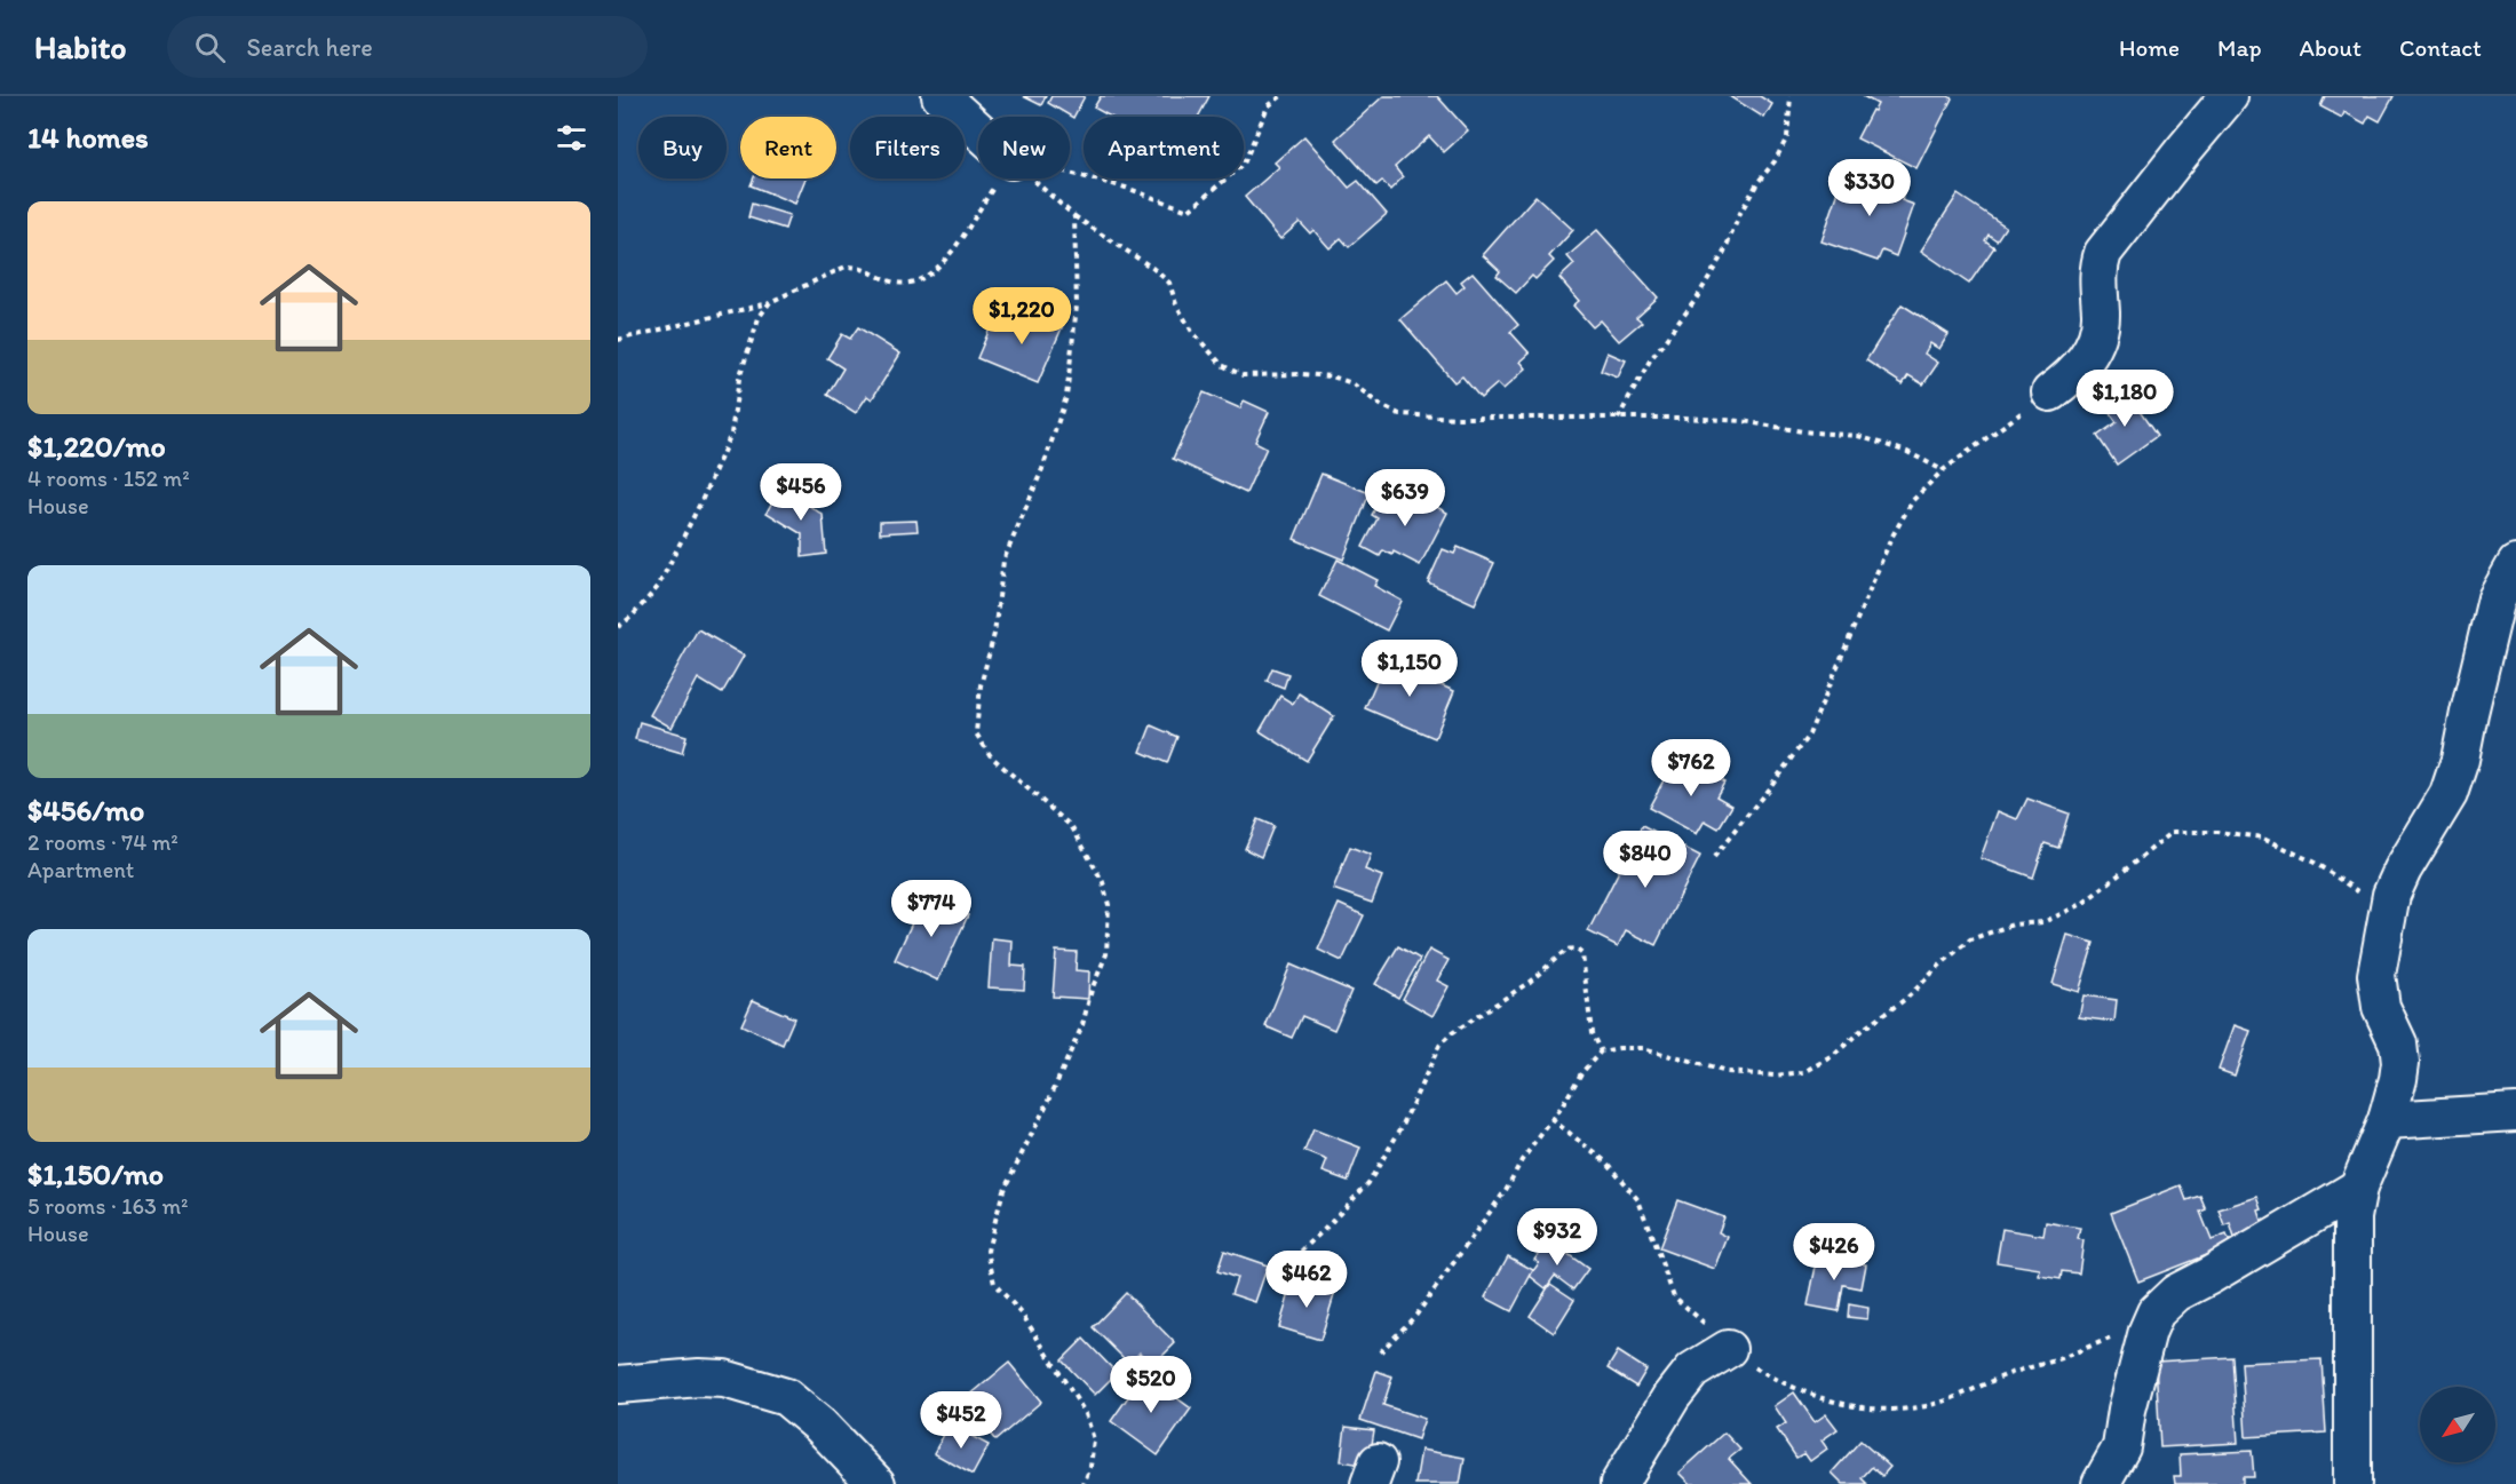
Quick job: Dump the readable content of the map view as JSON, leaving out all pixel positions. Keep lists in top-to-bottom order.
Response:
{
  "north": "bottom left",
  "page": {
    "header": "Habito",
    "search": "Search here",
    "nav": [
      "Home",
      "Map",
      "About",
      "Contact"
    ],
    "heading": "14 homes",
    "chip": [
      "Buy",
      "Rent",
      "Filters",
      "New",
      "Apartment"
    ],
    "price": [
      "$330",
      "$1,220",
      "$1,180",
      "$456",
      "$639",
      "$1,150",
      "$762",
      "$840",
      "$774",
      "$932",
      "$426",
      "$462",
      "$520",
      "$452"
    ],
    "list": [
      {
        "name": "$1,220/mo",
        "note": "4 rooms · 152 m² · House"
      },
      {
        "name": "$456/mo",
        "note": "2 rooms · 74 m² · Apartment"
      },
      {
        "name": "$1,150/mo",
        "note": "5 rooms · 163 m² · House"
      }
    ]
  }
}
